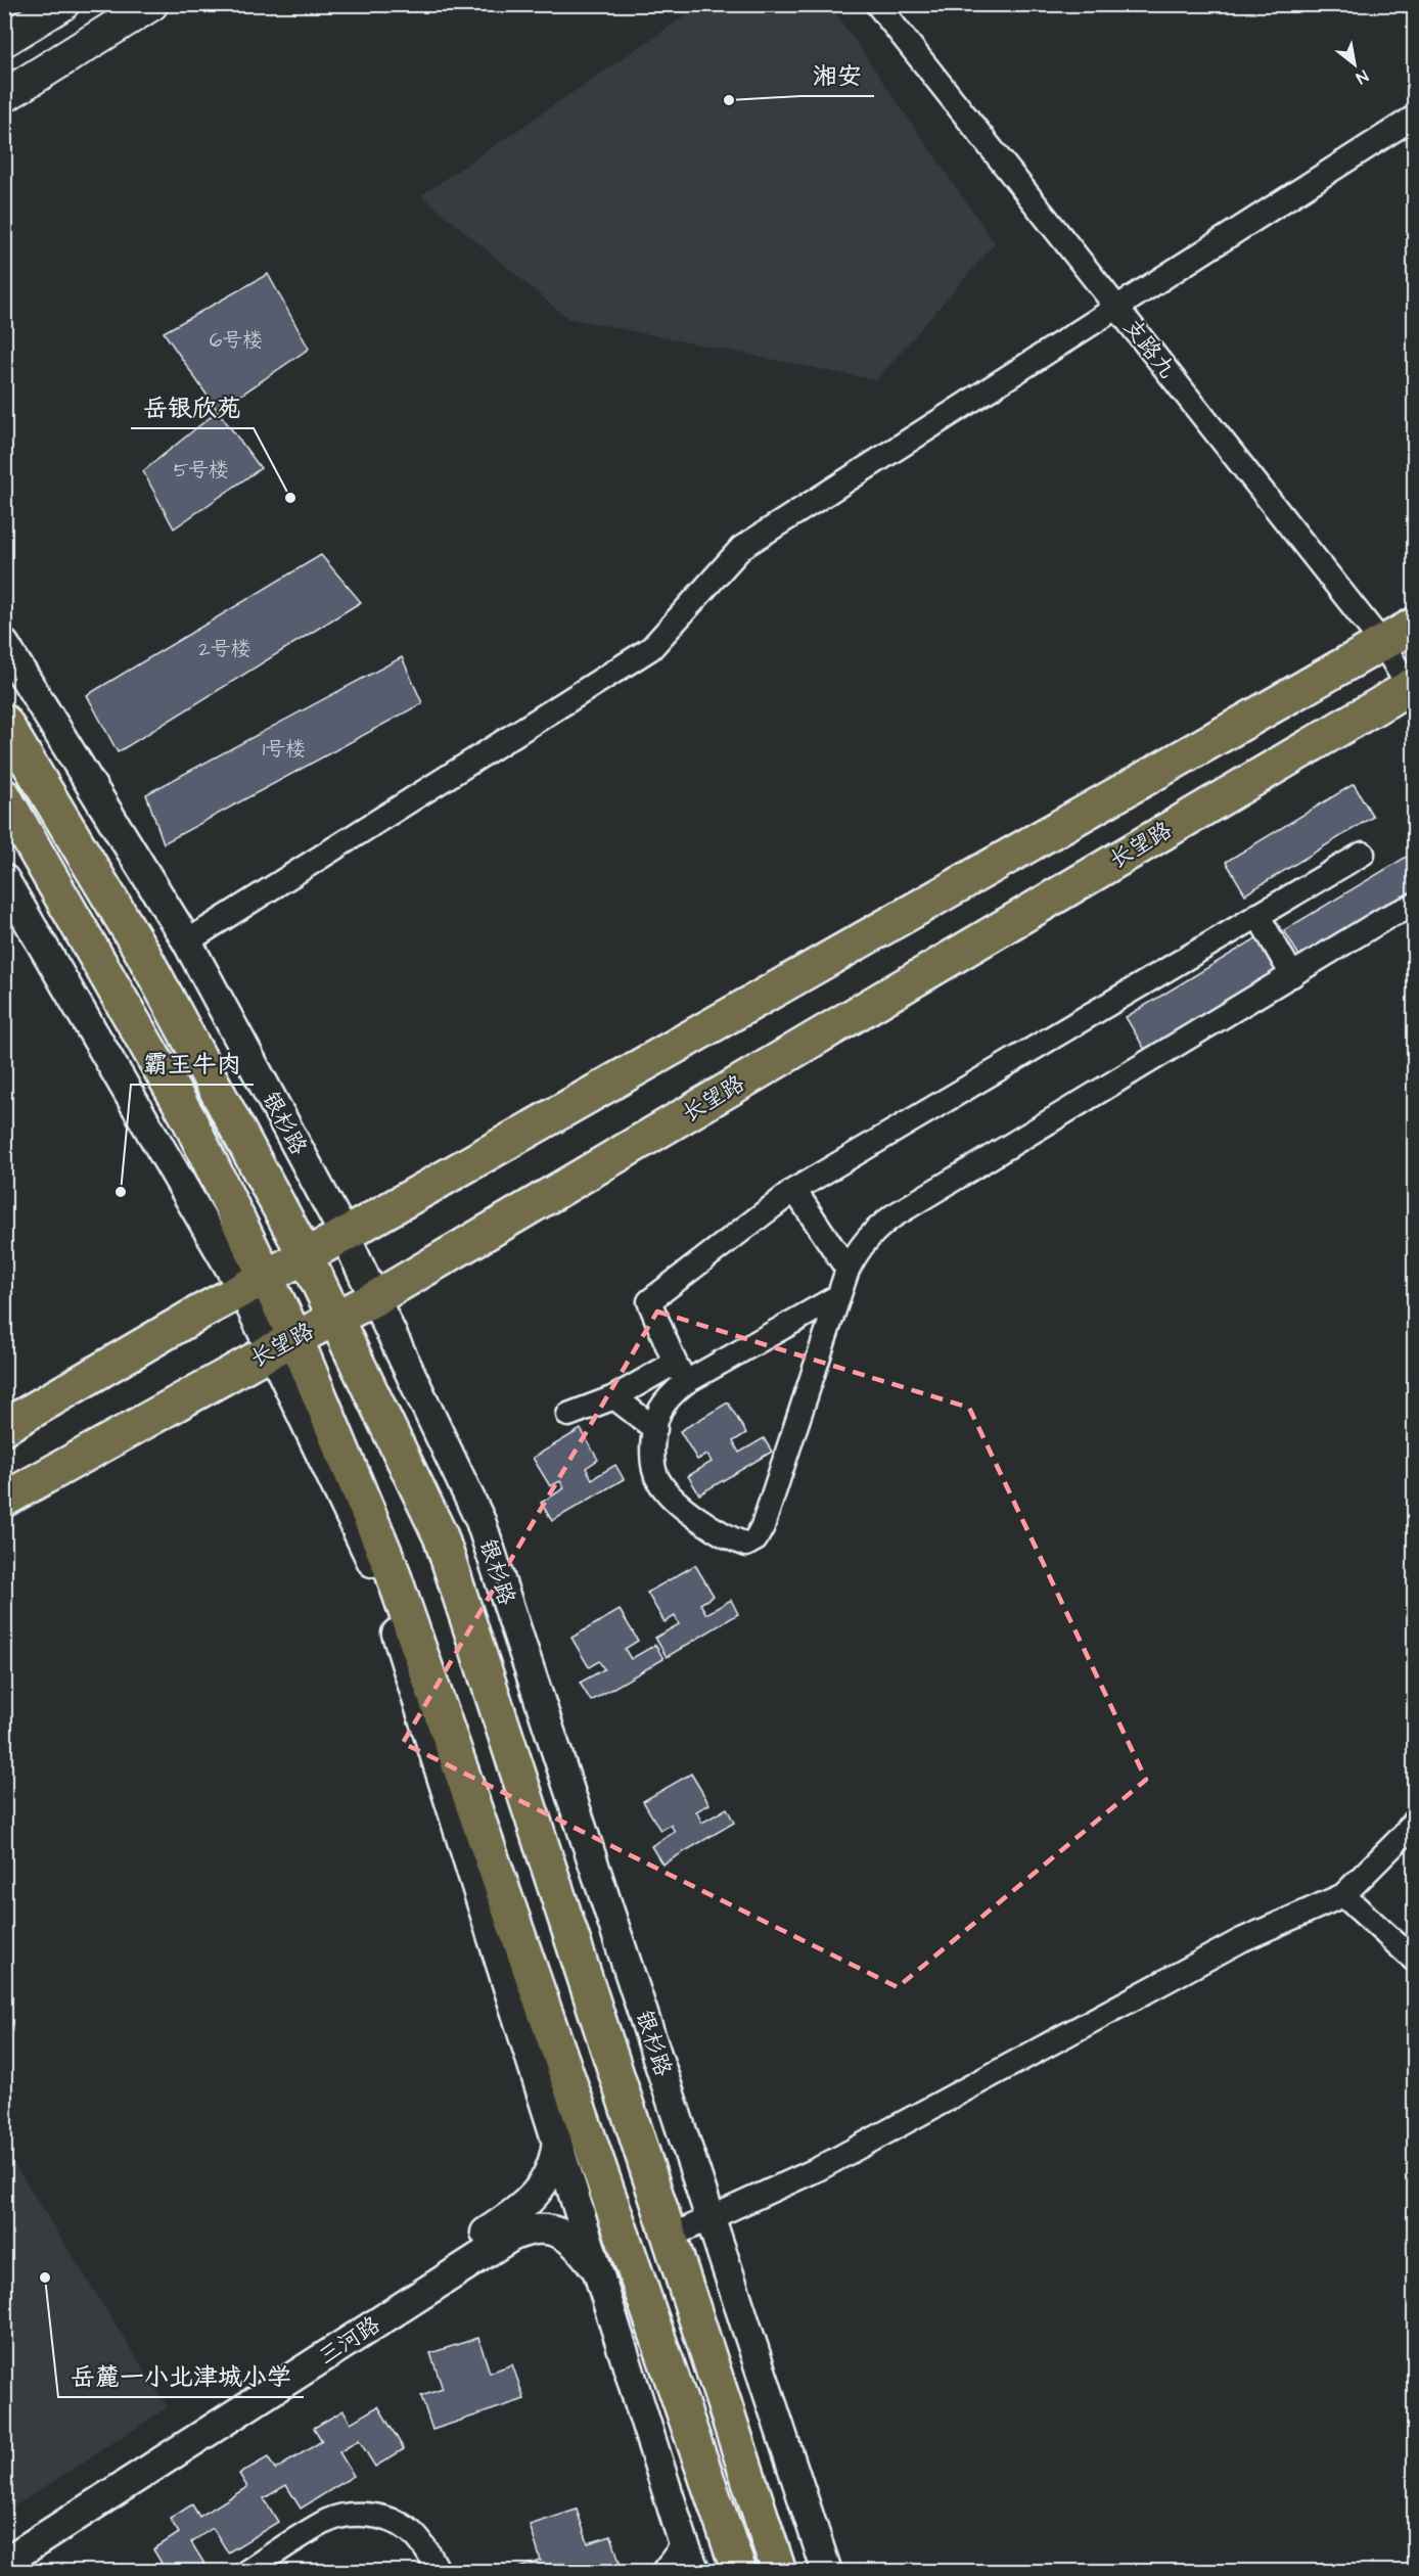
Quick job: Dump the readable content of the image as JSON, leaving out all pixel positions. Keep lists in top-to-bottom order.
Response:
{
  "streets": {
    "main road": ["长望路", "银杉路"],
    "street": ["支路九", "三河路"]
  },
  "crossings": [
    ["支路九", "长望路"],
    ["长望路", "银杉路"]
  ],
  "places": [
    "湘安",
    "岳银欣苑",
    "霸王牛肉",
    "岳麓一小北津城小学"
  ],
  "house_numbers": [
    "6号楼",
    "5号楼",
    "2号楼",
    "1号楼"
  ],
  "north": "bottom right"
}
